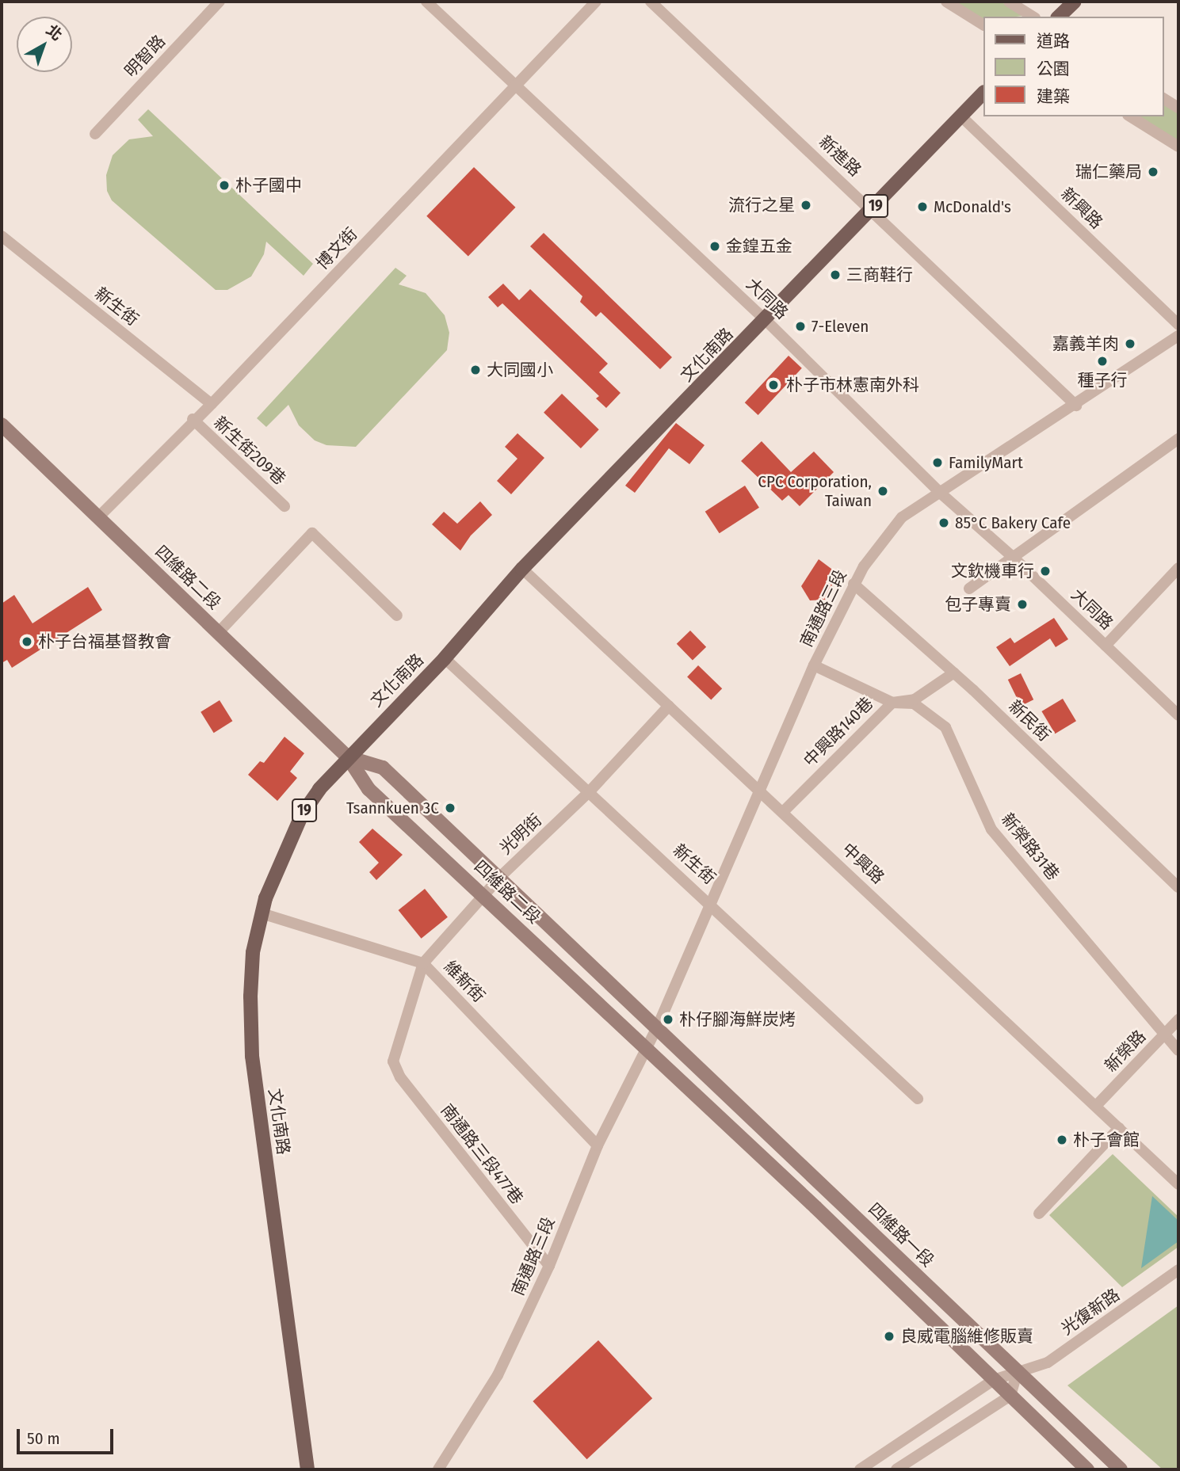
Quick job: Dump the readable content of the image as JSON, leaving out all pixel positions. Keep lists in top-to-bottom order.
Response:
{
  "streets": {
    "main road": ["19", "文化南路"],
    "street": [
      "明智路",
      "新進路",
      "新興路",
      "博文街",
      "大同路",
      "新生街",
      "新生街209巷",
      "四維路二段",
      "南通路三段",
      "新民街",
      "中興路140巷",
      "光明街",
      "新榮路31巷",
      "中興路",
      "維新街",
      "新榮路",
      "南通路三段477巷",
      "四維路一段",
      "光復新路"
    ]
  },
  "crossings": [
    ["新進路", "文化南路"],
    ["新進路", "南通路三段"],
    ["新興路", "文化南路"],
    ["博文街", "大同路"],
    ["博文街", "新生街"],
    ["博文街", "新生街209巷"],
    ["博文街", "四維路二段"],
    ["大同路", "文化南路"],
    ["大同路", "南通路三段"],
    ["新生街", "文化南路"],
    ["新生街", "南通路三段"],
    ["新生街", "光明街"],
    ["文化南路", "四維路二段"],
    ["文化南路", "中興路"],
    ["文化南路", "維新街"],
    ["四維路二段", "南通路三段"],
    ["四維路二段", "光明街"],
    ["四維路二段", "四維路一段"],
    ["南通路三段", "新民街"],
    ["南通路三段", "新榮路31巷"],
    ["南通路三段", "中興路"],
    ["南通路三段", "維新街"],
    ["南通路三段", "南通路三段477巷"],
    ["南通路三段", "四維路一段"],
    ["新民街", "中興路140巷"],
    ["中興路140巷", "新榮路31巷"],
    ["中興路140巷", "中興路"],
    ["光明街", "中興路"],
    ["光明街", "維新街"],
    ["光明街", "南通路三段477巷"],
    ["新榮路31巷", "新榮路"],
    ["中興路", "新榮路"],
    ["四維路一段", "光復新路"]
  ],
  "places": [
    "瑞仁藥局",
    "朴子國中",
    "流行之星",
    "McDonald's",
    "金鍠五金",
    "三商鞋行",
    "7-Eleven",
    "嘉義羊肉",
    "種子行",
    "大同國小",
    "朴子市林憲南外科",
    "FamilyMart",
    "CPC Corporation, Taiwan",
    "85°C Bakery Cafe",
    "文欽機車行",
    "包子專賣",
    "朴子台福基督教會",
    "Tsannkuen 3C",
    "朴仔腳海鮮炭烤",
    "朴子會館",
    "良威電腦維修販賣"
  ],
  "legend": ["道路", "公園", "建築"],
  "scale_bar": "50 m",
  "north": "top right"
}
